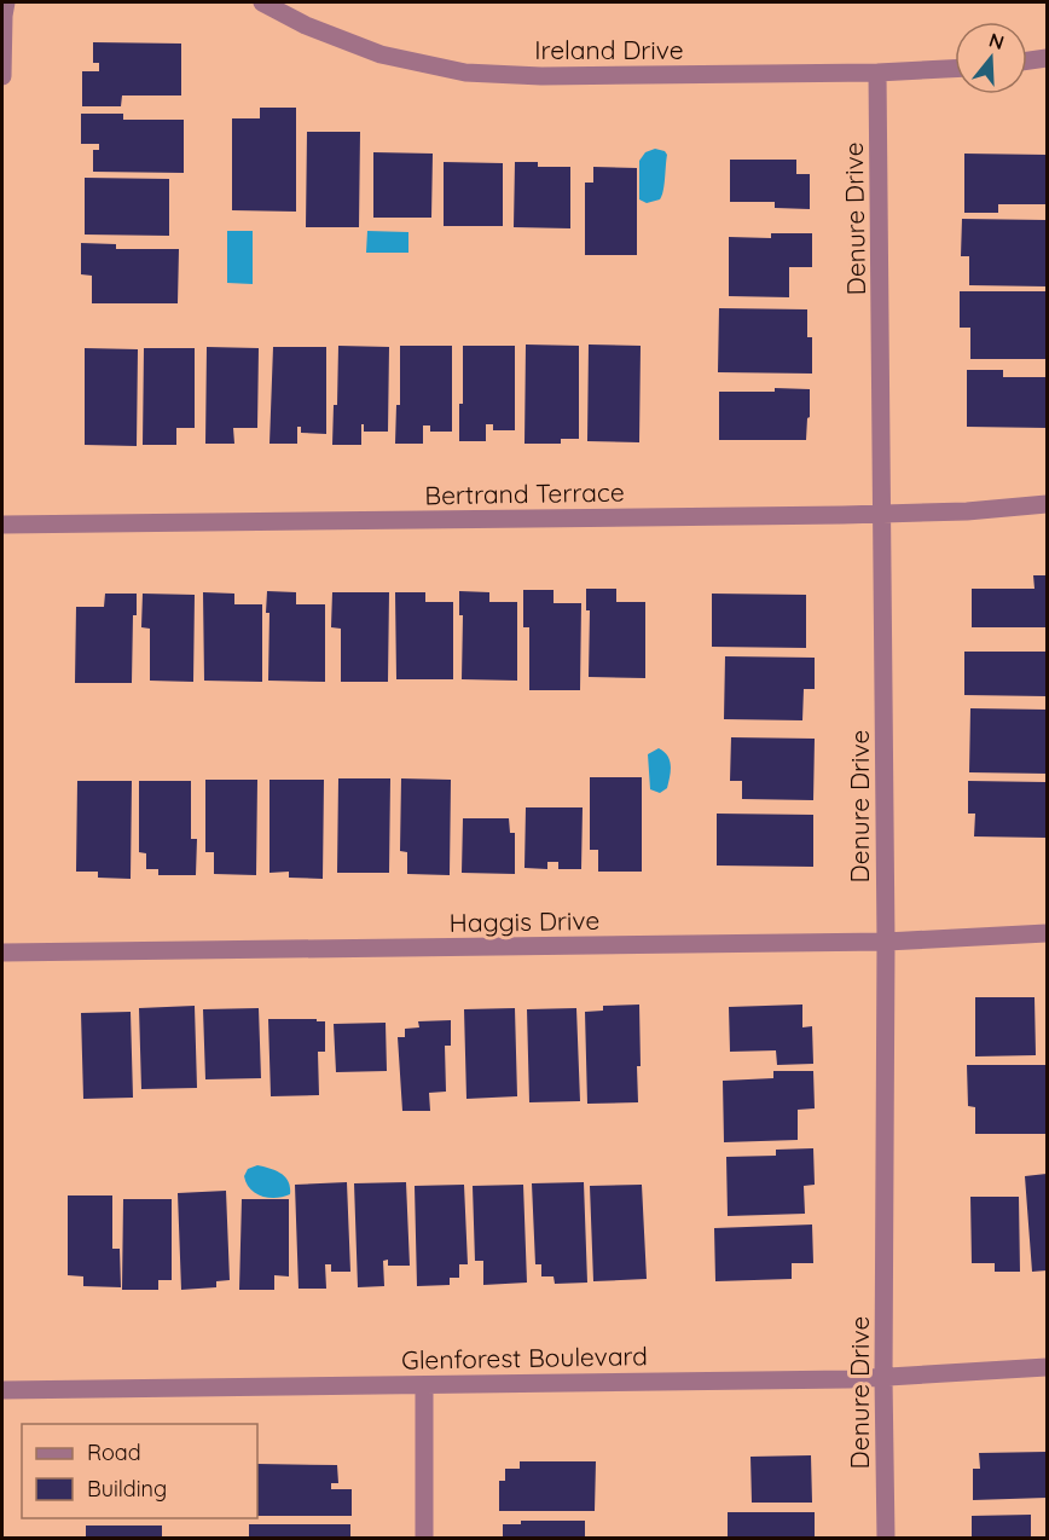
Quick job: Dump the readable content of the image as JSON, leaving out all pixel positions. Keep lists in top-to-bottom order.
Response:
{
  "streets": {
    "street": [
      "Ireland Drive",
      "Denure Drive",
      "Bertrand Terrace",
      "Haggis Drive",
      "Glenforest Boulevard"
    ]
  },
  "crossings": [
    ["Ireland Drive", "Denure Drive"],
    ["Denure Drive", "Bertrand Terrace"],
    ["Denure Drive", "Haggis Drive"],
    ["Denure Drive", "Glenforest Boulevard"]
  ],
  "legend": ["Road", "Building"],
  "north": "top"
}
